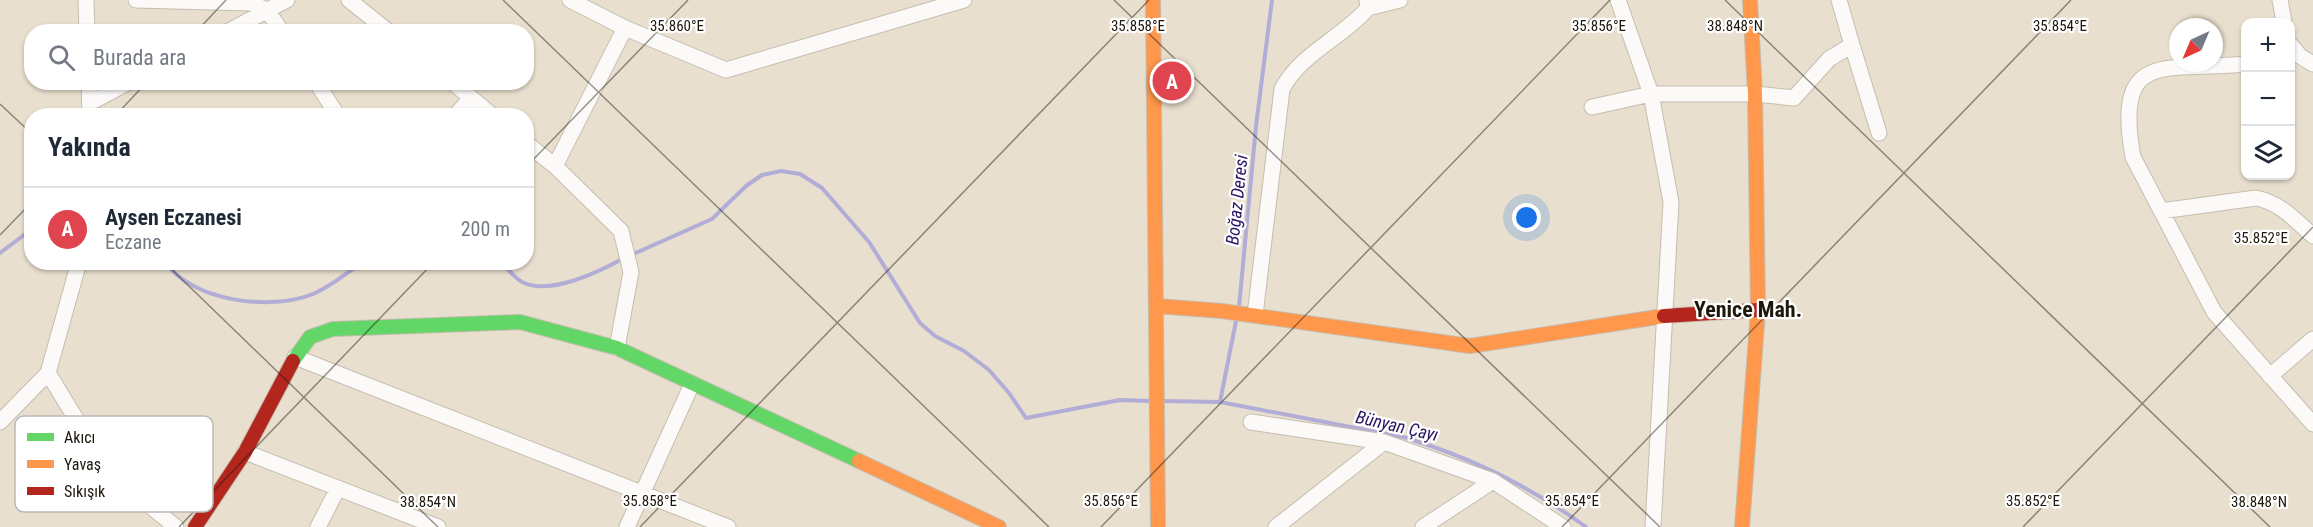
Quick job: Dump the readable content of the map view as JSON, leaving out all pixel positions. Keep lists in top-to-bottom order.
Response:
{
  "districts": ["Yenice Mah."],
  "water": ["Boğaz Deresi", "Bünyan Çayı"],
  "legend": ["Akıcı", "Yavaş", "Sıkışık"],
  "north": "bottom left",
  "page": {
    "map_buttons": ["+", "−"],
    "search": "Burada ara",
    "pins": "A",
    "heading": "Yakında",
    "list": [
      {
        "mark": "A",
        "name": "Aysen Eczanesi",
        "note": "Eczane",
        "value": "200 m"
      }
    ]
  },
  "coordinates": [
    "38.848°N",
    "35.854°E",
    "35.860°E",
    "35.858°E",
    "35.856°E",
    "35.852°E",
    "38.854°N"
  ]
}
